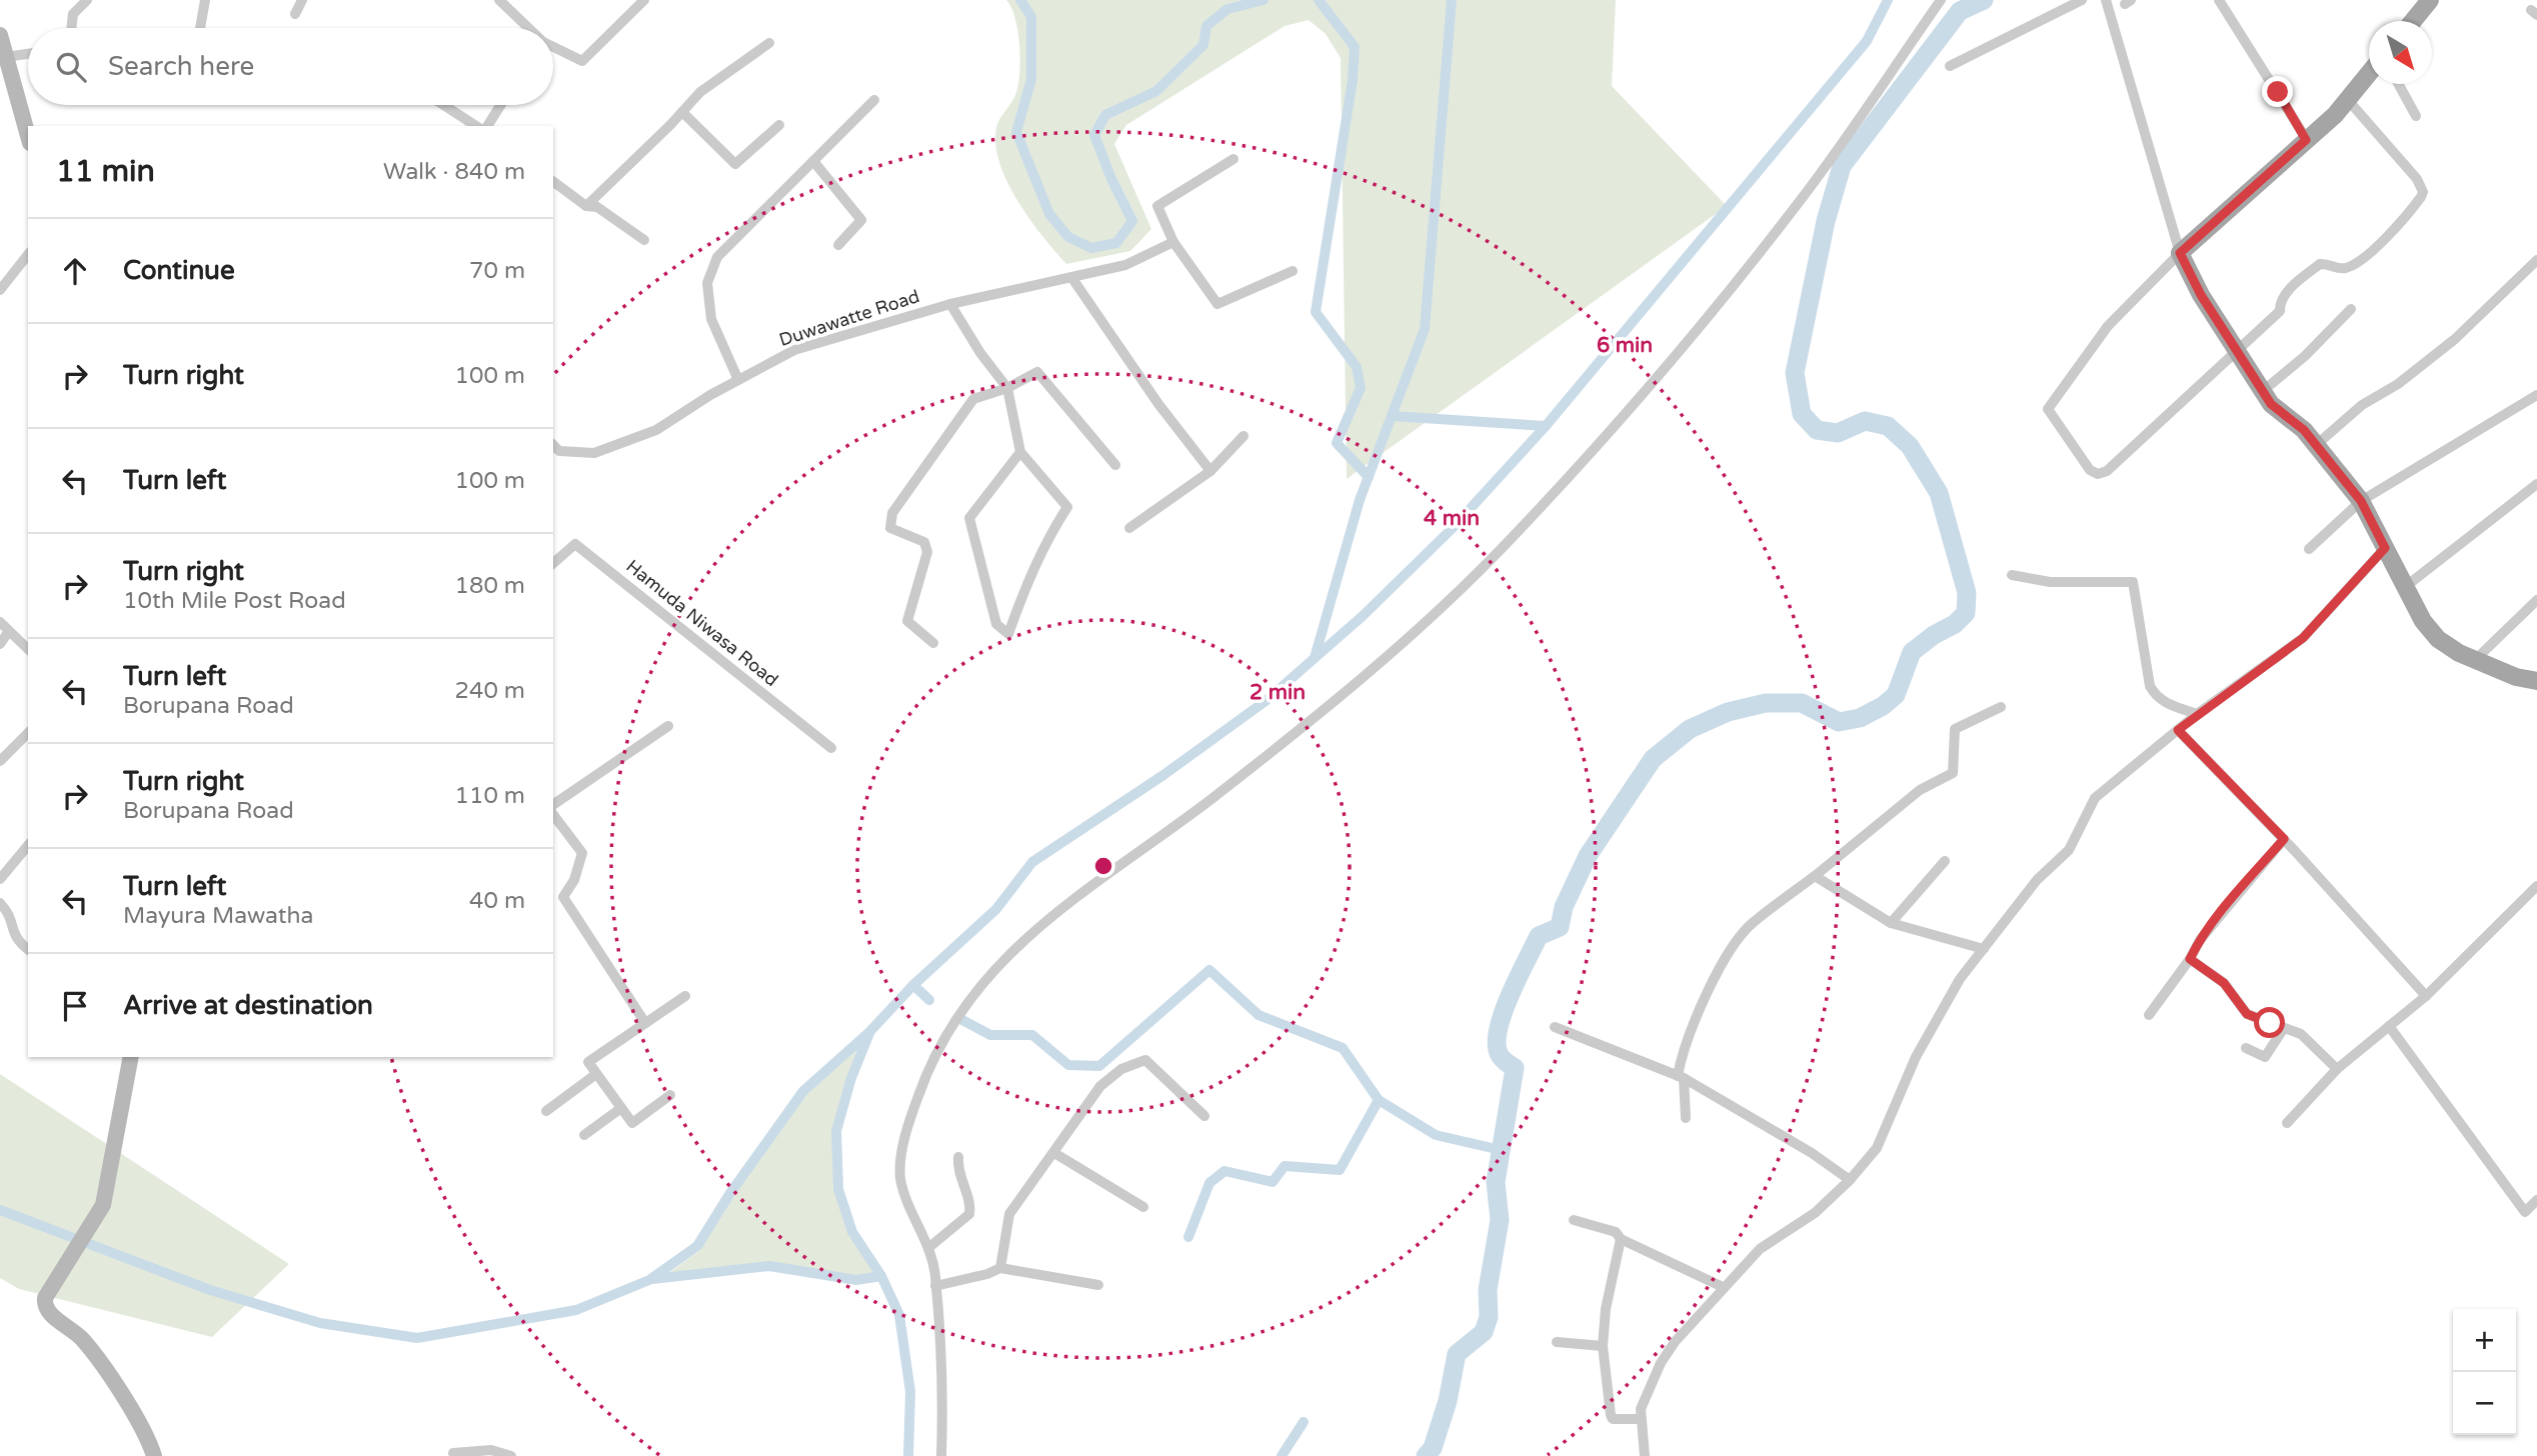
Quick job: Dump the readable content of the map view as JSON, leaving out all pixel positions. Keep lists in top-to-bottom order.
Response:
{
  "streets": {
    "street": ["Duwawatte Road", "Hamuda Niwasa Road"]
  },
  "north": "bottom right",
  "page": {
    "search": "Search here",
    "heading": ["11 min", "Walk · 840 m"],
    "list": [
      ["Continue", "70 m"],
      ["Turn right", "100 m"],
      ["Turn left", "100 m"],
      ["Turn right", "10th Mile Post Road", "180 m"],
      ["Turn left", "Borupana Road", "240 m"],
      ["Turn right", "Borupana Road", "110 m"],
      ["Turn left", "Mayura Mawatha", "40 m"],
      "Arrive at destination"
    ],
    "map_buttons": ["+", "−"]
  },
  "rings": ["6 min", "4 min", "2 min"]
}
